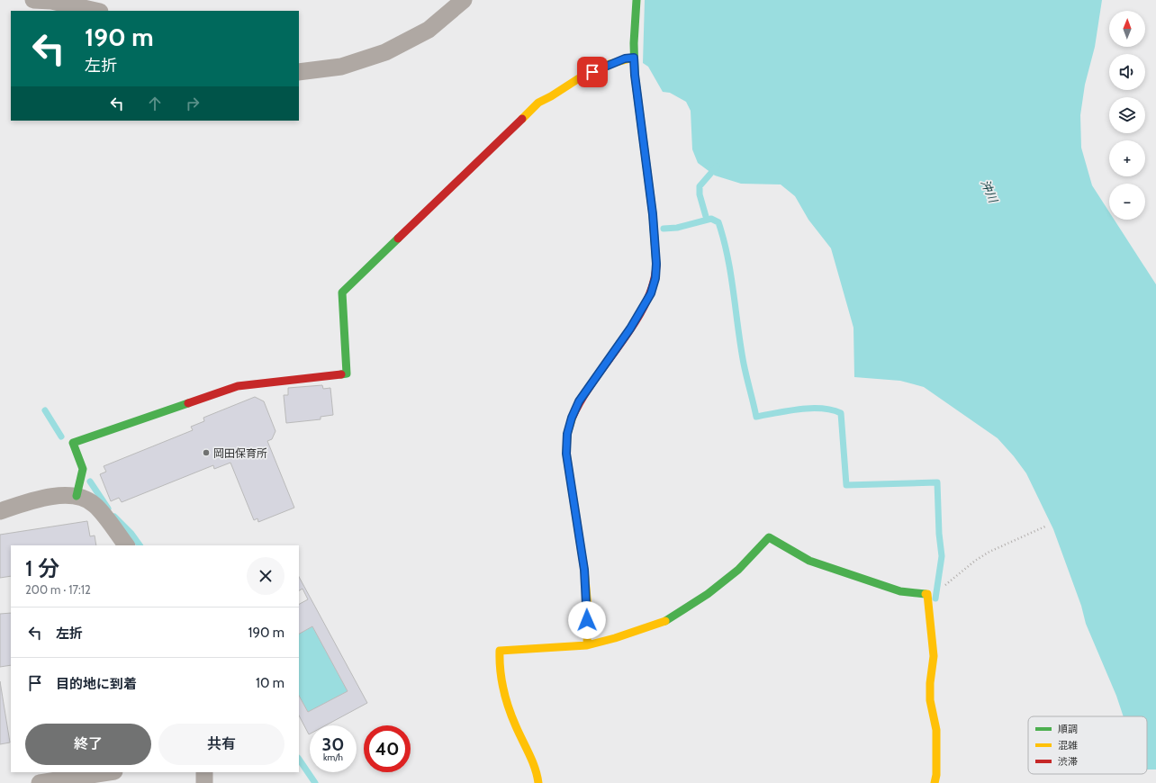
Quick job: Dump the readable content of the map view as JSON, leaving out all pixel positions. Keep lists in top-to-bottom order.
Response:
{
  "water": ["沖川"],
  "places": ["岡田保育所"],
  "legend": ["順調", "混雑", "渋滞"],
  "north": "top",
  "page": {
    "map_buttons": ["+", "−"],
    "turn": ["190 m", "左折"],
    "heading": ["1 分", "200 m · 17:12"],
    "list": [
      {
        "name": "左折",
        "value": "190 m"
      },
      {
        "name": "目的地に到着",
        "value": "10 m"
      }
    ],
    "buttons": ["終了", "共有"],
    "speed": "30 km/h",
    "limit": "40"
  }
}
